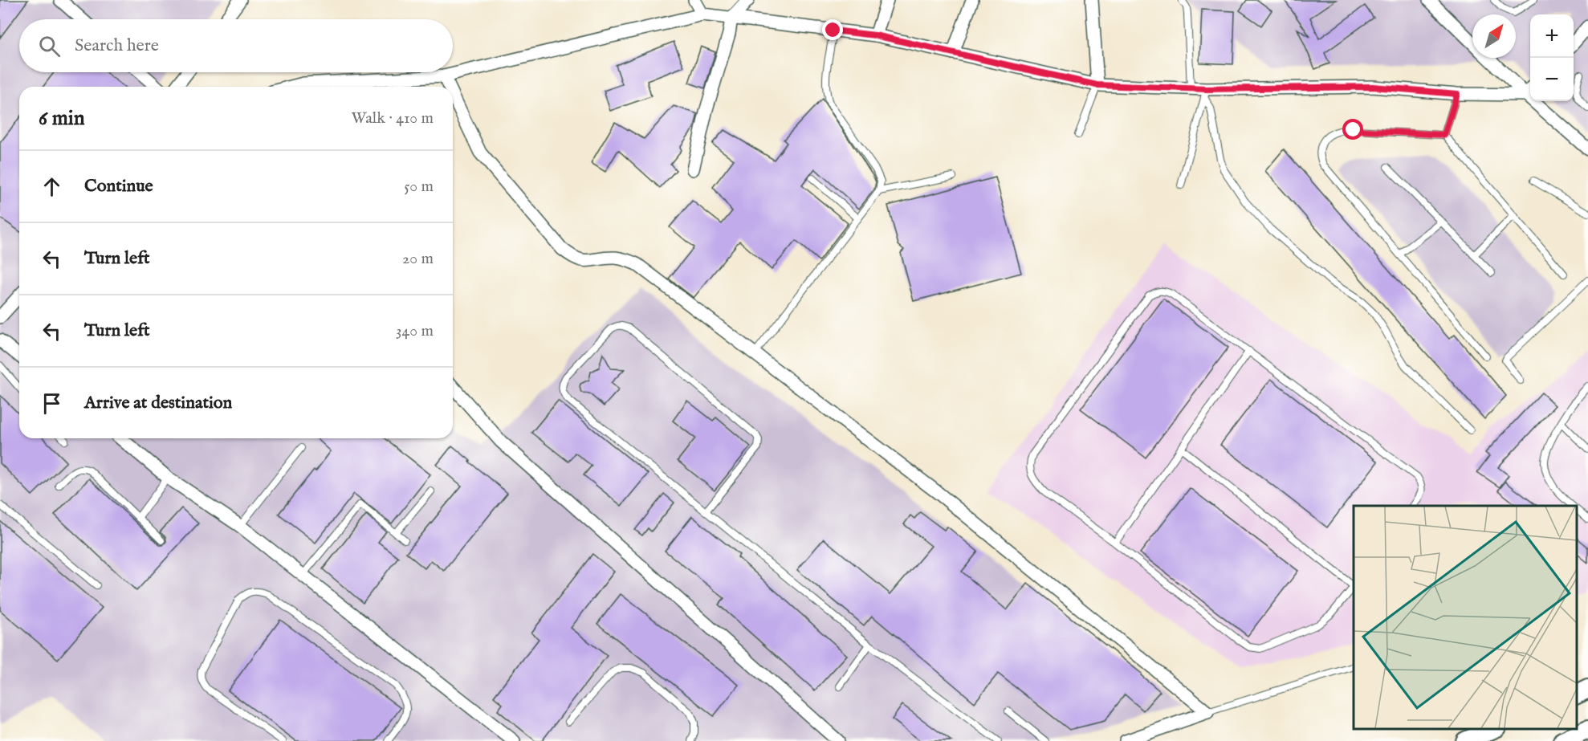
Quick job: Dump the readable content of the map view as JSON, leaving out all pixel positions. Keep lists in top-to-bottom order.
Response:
{
  "north": "top right",
  "page": {
    "map_buttons": ["+", "−"],
    "search": "Search here",
    "heading": ["6 min", "Walk · 410 m"],
    "list": [
      ["Continue", "50 m"],
      ["Turn left", "20 m"],
      ["Turn left", "340 m"],
      "Arrive at destination"
    ]
  }
}
